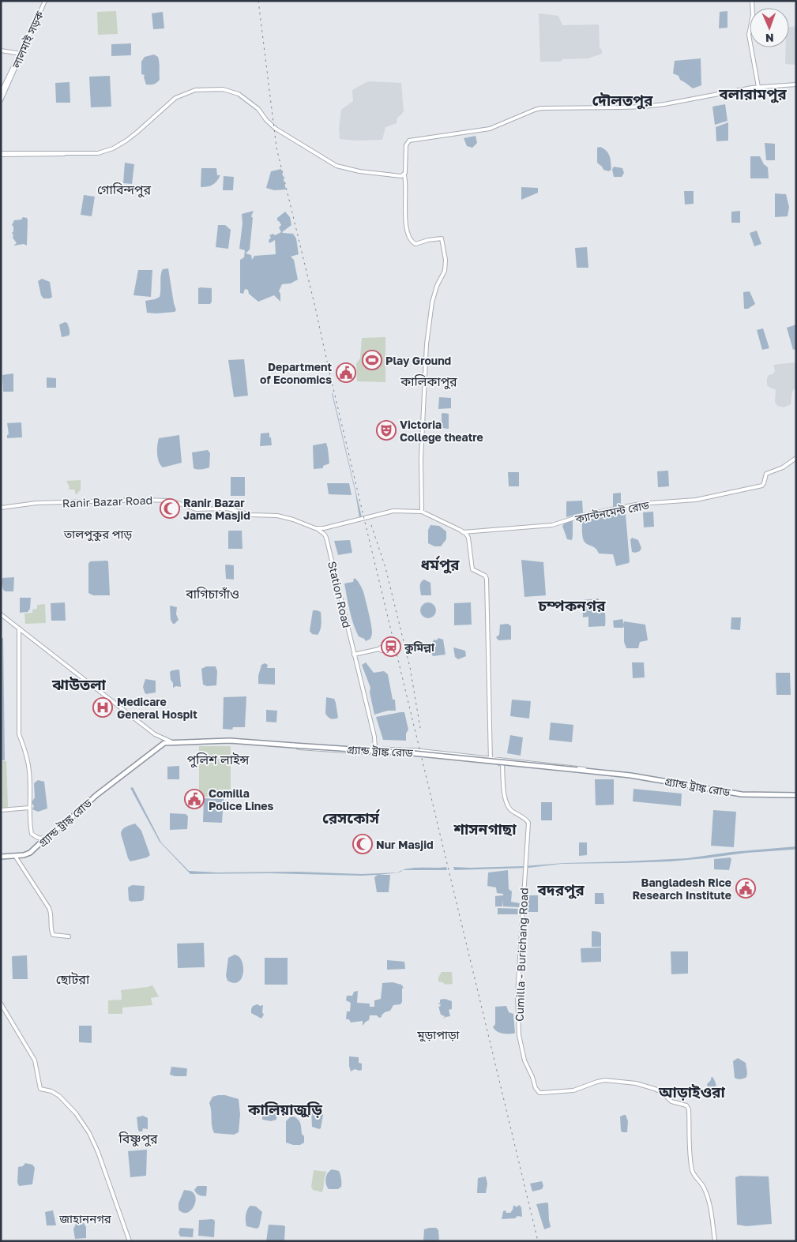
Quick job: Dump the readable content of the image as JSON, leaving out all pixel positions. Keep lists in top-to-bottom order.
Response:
{
  "streets": {
    "highway": ["গ্র্যান্ড ট্রাঙ্ক রোড"],
    "main road": [
      "লালমাই সড়ক",
      "Ranir Bazar Road",
      "ক্যান্টনমেন্ট রোড",
      "Station Road",
      "Cumilla - Burichang Road"
    ]
  },
  "crossings": [
    ["Ranir Bazar Road", "ক্যান্টনমেন্ট রোড"]
  ],
  "districts": [
    "বলারামপুর",
    "দৌলতপুর",
    "গোবিন্দপুর",
    "কালিকাপুর",
    "তালপুকুর পাড়",
    "ধর্মপুর",
    "বাগিচাগাঁও",
    "চম্পকনগর",
    "ঝাউতলা",
    "পুলিশ লাইন্স",
    "রেসকোর্স",
    "শাসনগাছা",
    "বদরপুর",
    "ছোটরা",
    "মুড়াপাড়া",
    "আড়াইওরা",
    "কালিয়াজুড়ি",
    "বিষ্ণুপুর",
    "জাহাননগর"
  ],
  "places": {
    "sports": ["Play Ground"],
    "public building": ["Department of Economics", "Comilla Police Lines", "Bangladesh Rice Research Institute"],
    "theatre": ["Victoria College theatre"],
    "mosque": ["Ranir Bazar Jame Masjid", "Nur Masjid"],
    "station": ["কুমিল্লা"],
    "hospital": ["Medicare General Hospit"]
  },
  "north": "bottom"
}
